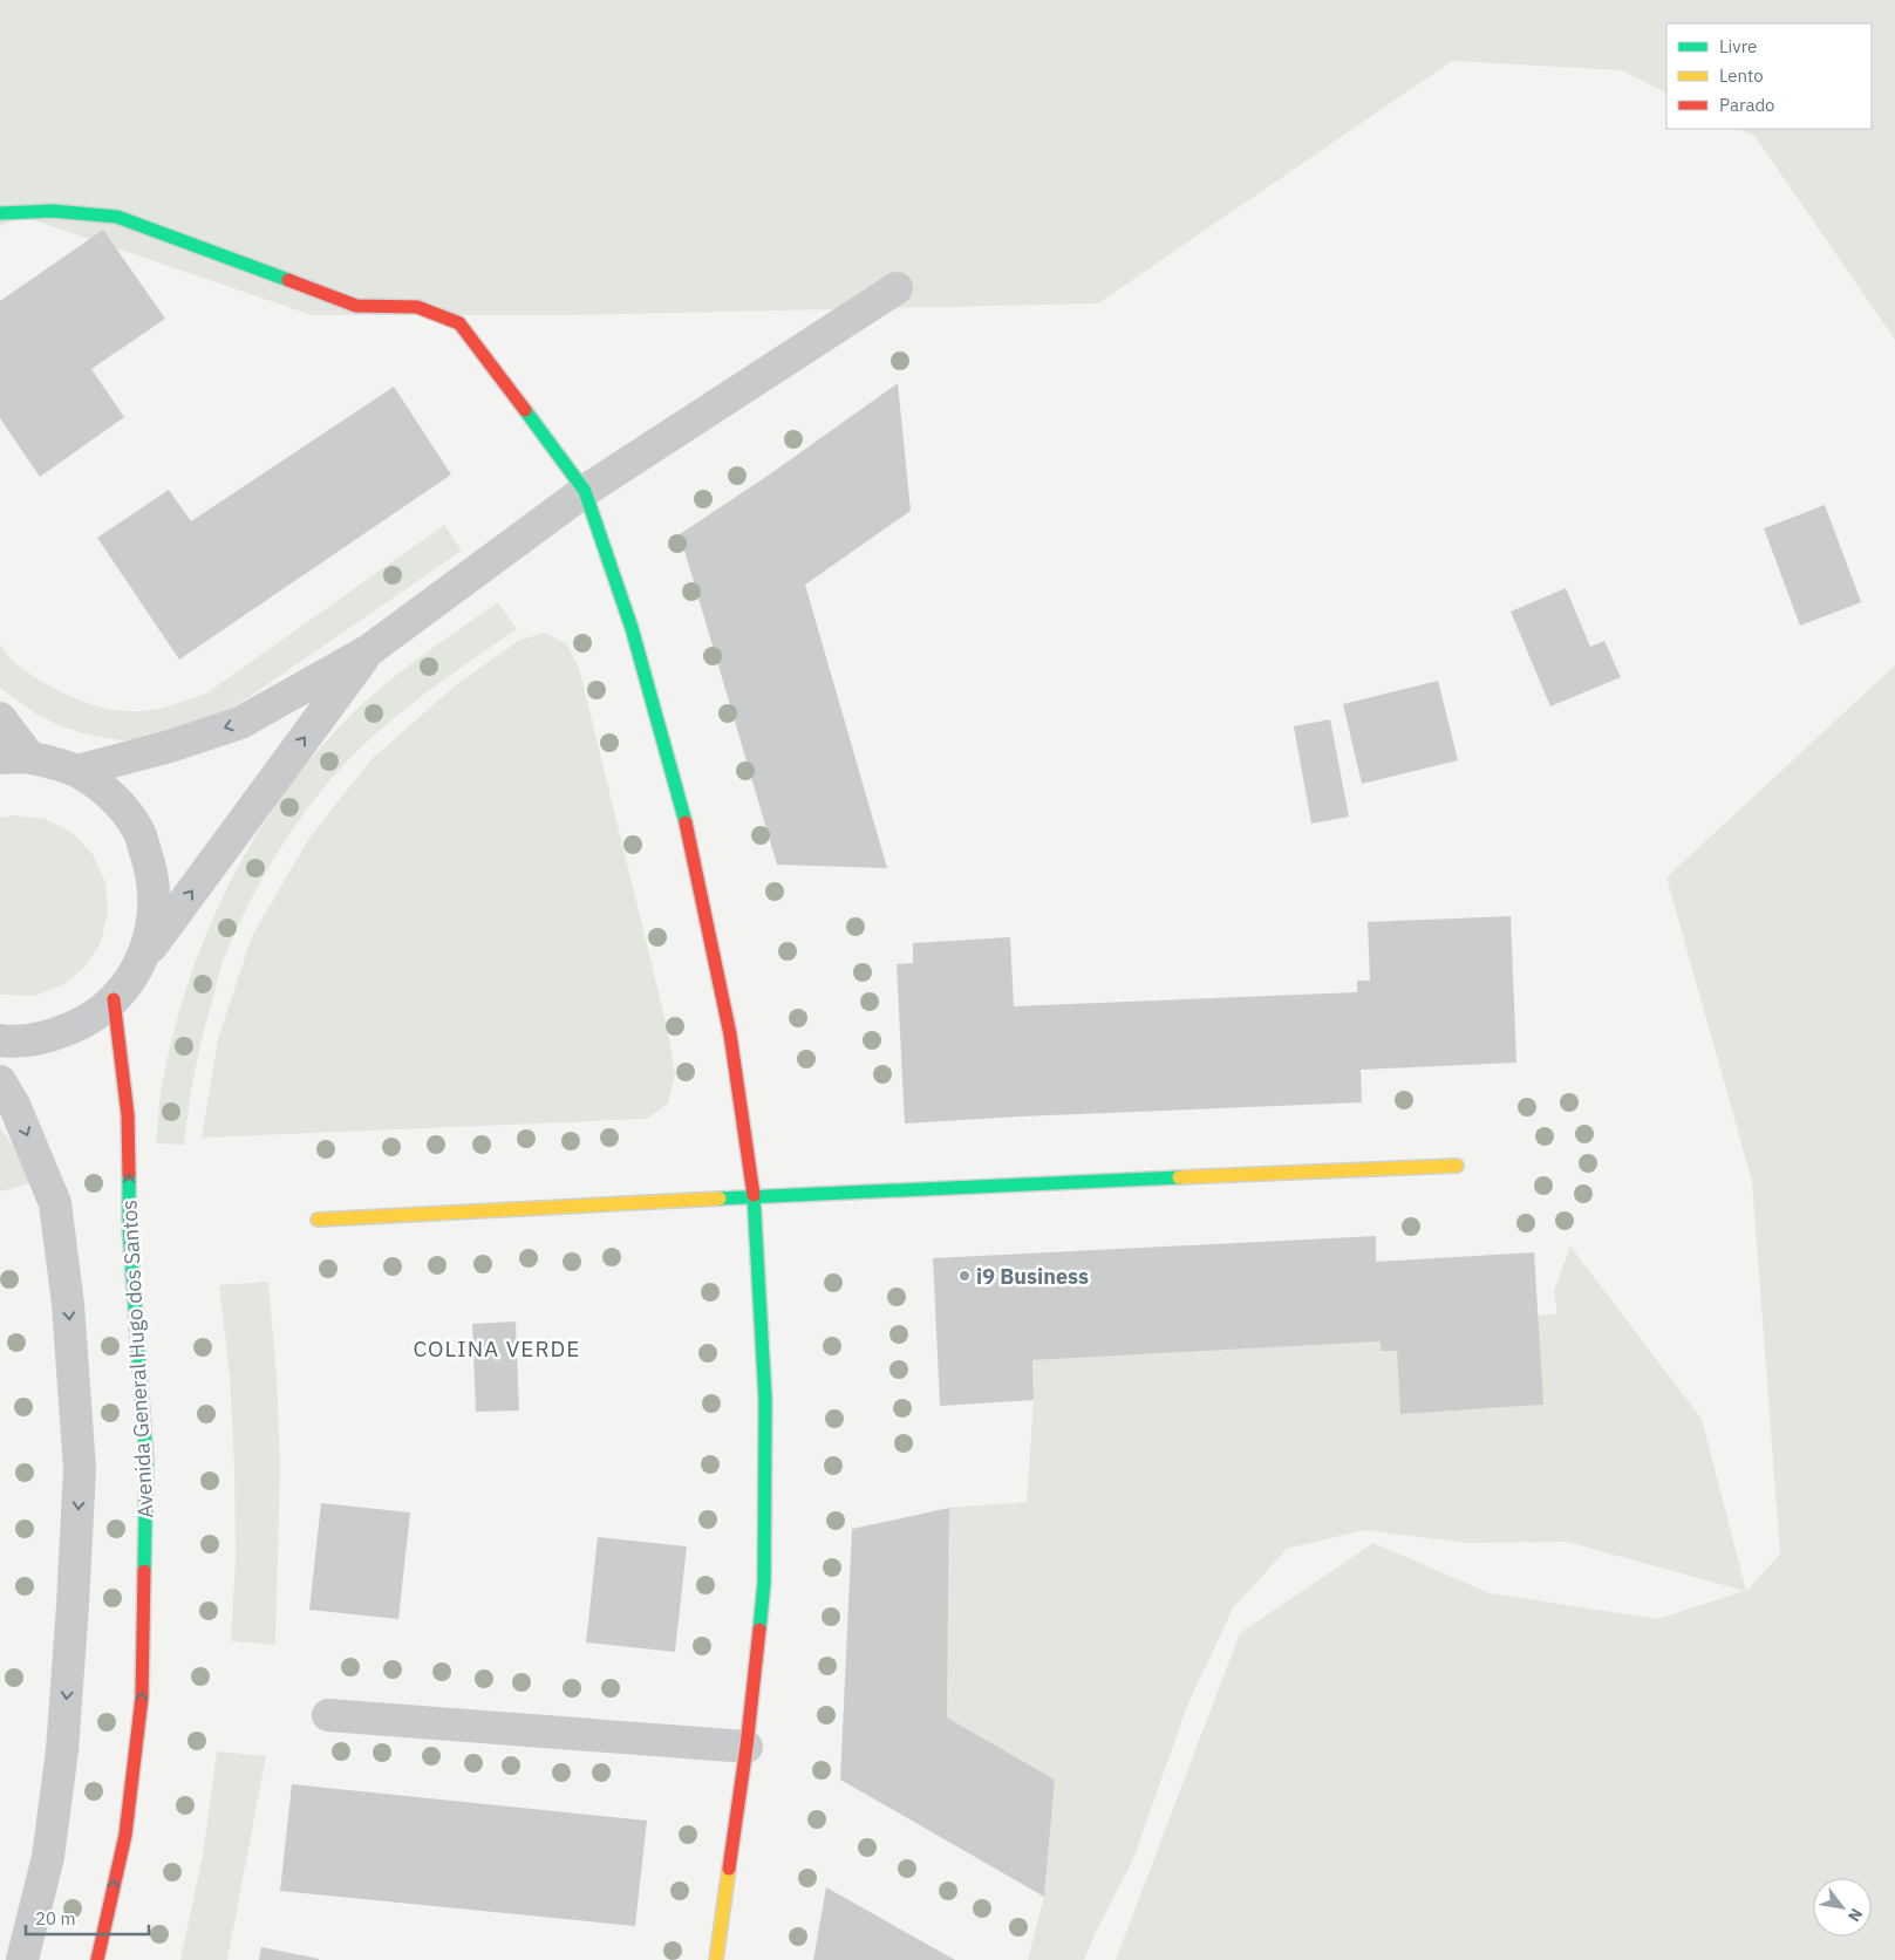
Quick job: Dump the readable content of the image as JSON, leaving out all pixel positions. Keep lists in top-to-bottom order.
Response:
{
  "streets": {
    "street": ["Avenida General Hugo dos Santos"]
  },
  "districts": ["COLINA VERDE"],
  "places": ["i9 Business"],
  "legend": ["Livre", "Lento", "Parado"],
  "scale_bar": "20 m",
  "north": "bottom right"
}
